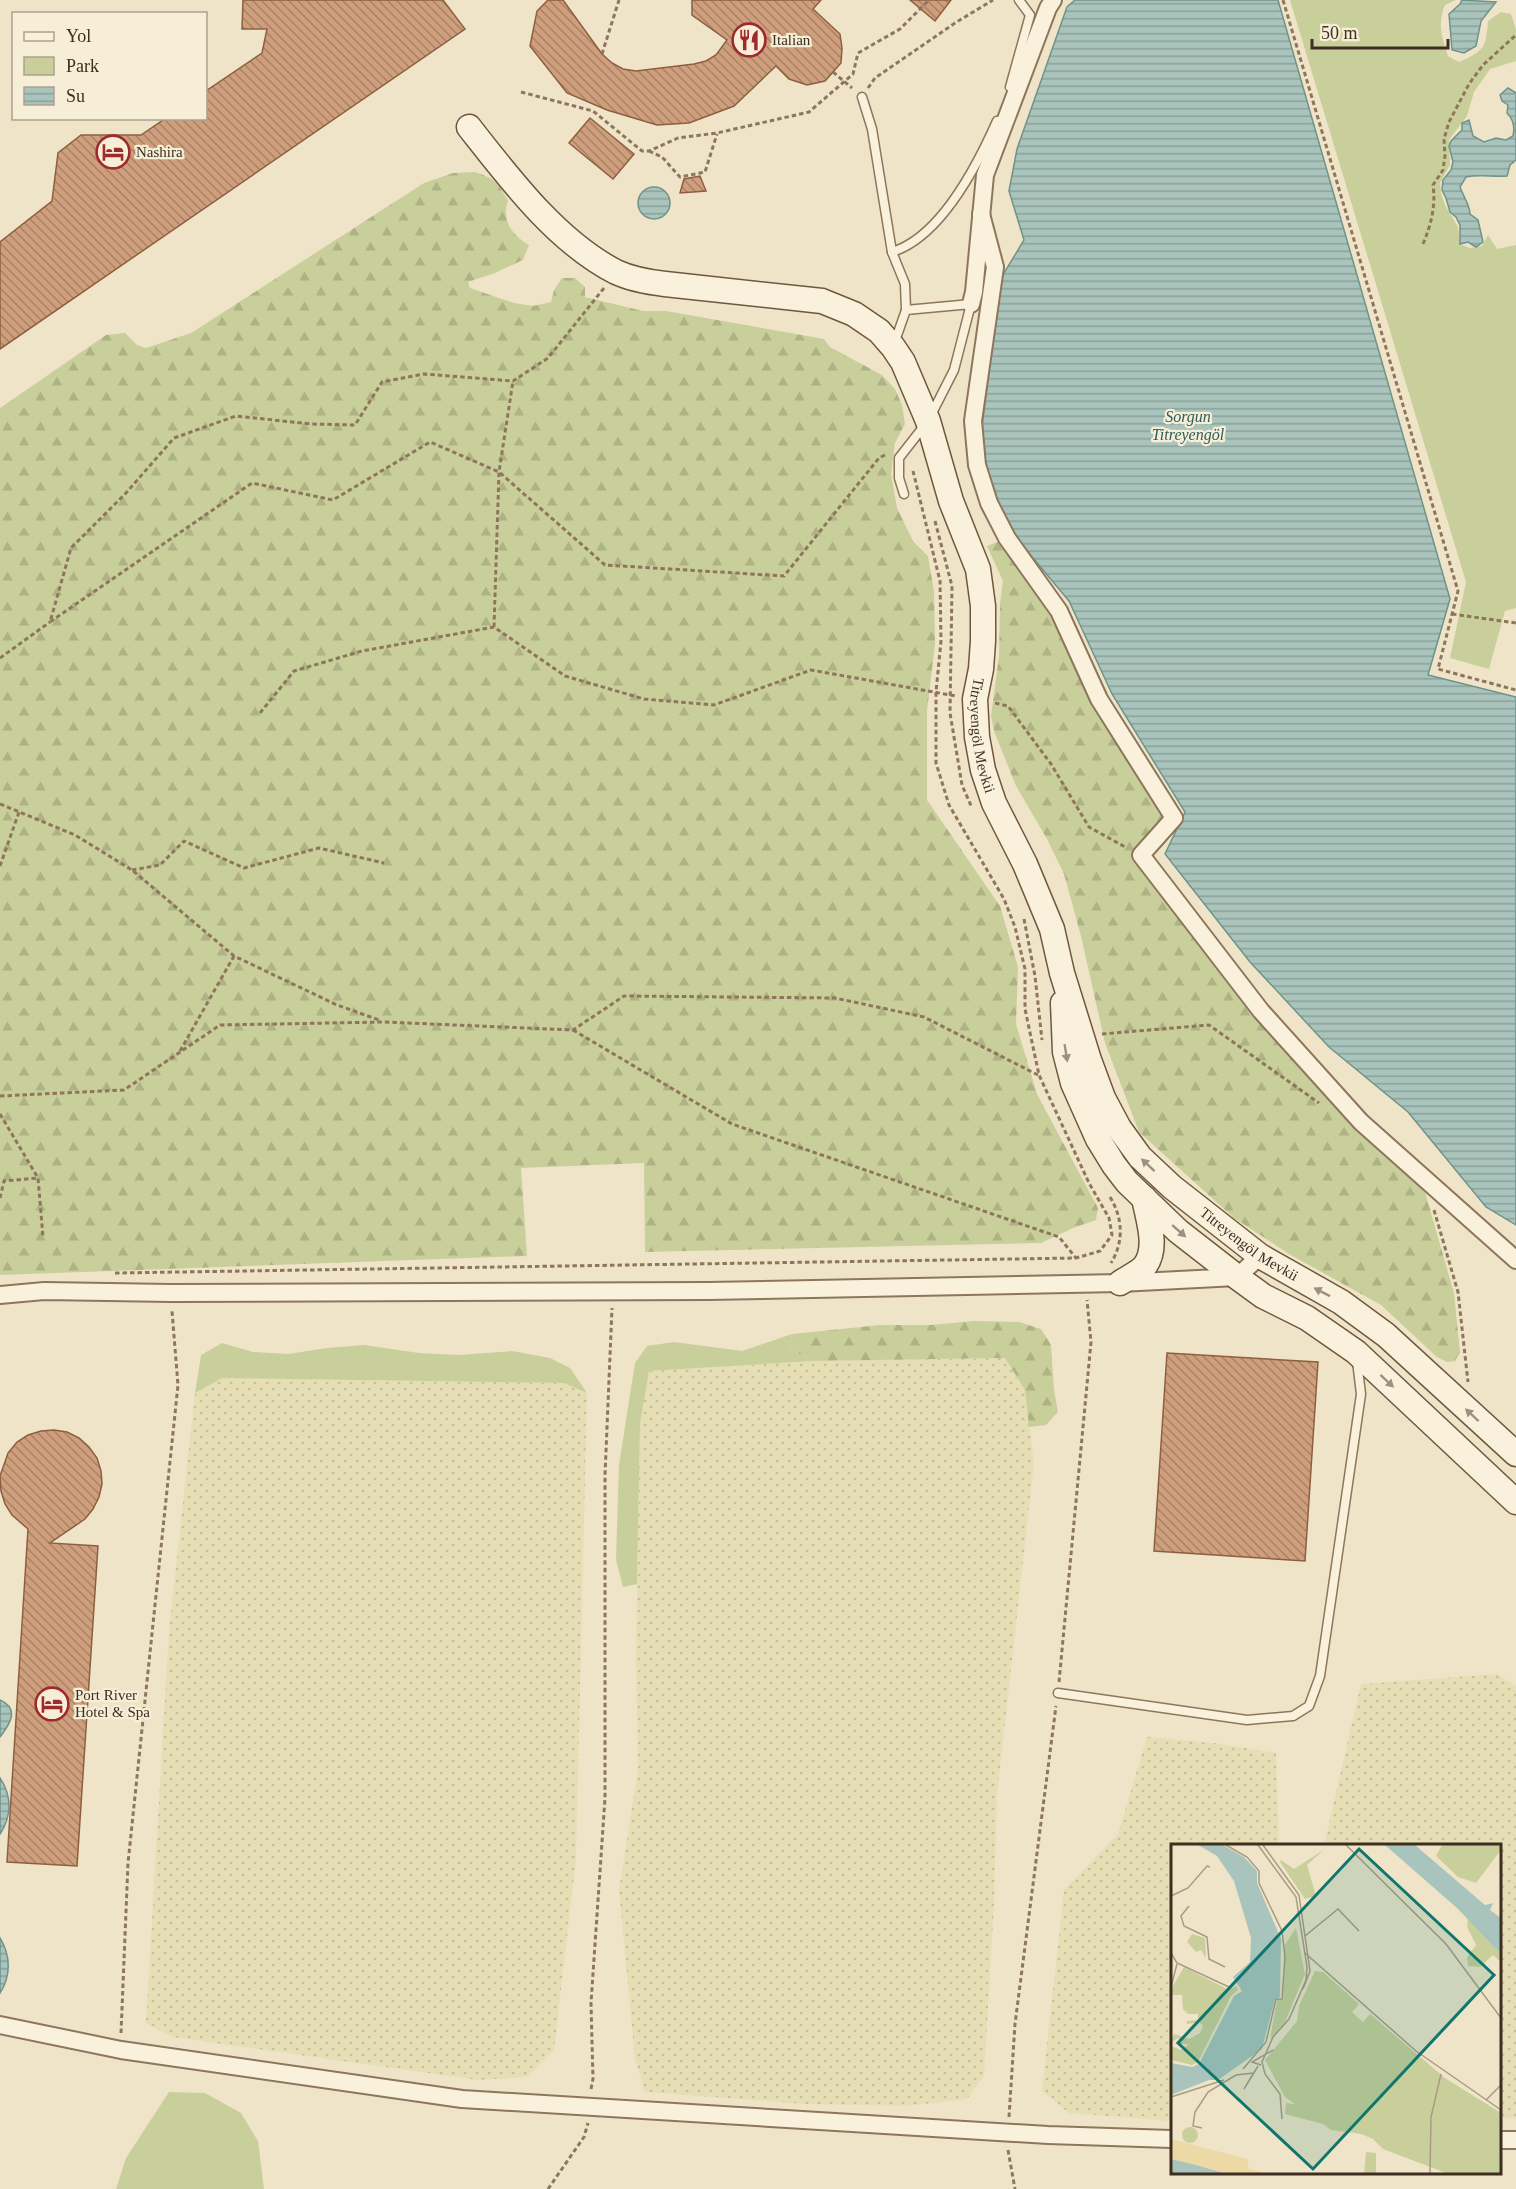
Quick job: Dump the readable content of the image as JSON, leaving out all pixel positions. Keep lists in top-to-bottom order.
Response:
{
  "streets": {
    "street": ["Titreyengöl Mevkii"]
  },
  "water": ["Sorgun Titreyengöl"],
  "places": {
    "restaurant": ["Italian"],
    "hotel": ["Nashira", "Port River Hotel & Spa"]
  },
  "legend": ["Yol", "Park", "Su"],
  "scale_bar": "50 m"
}
